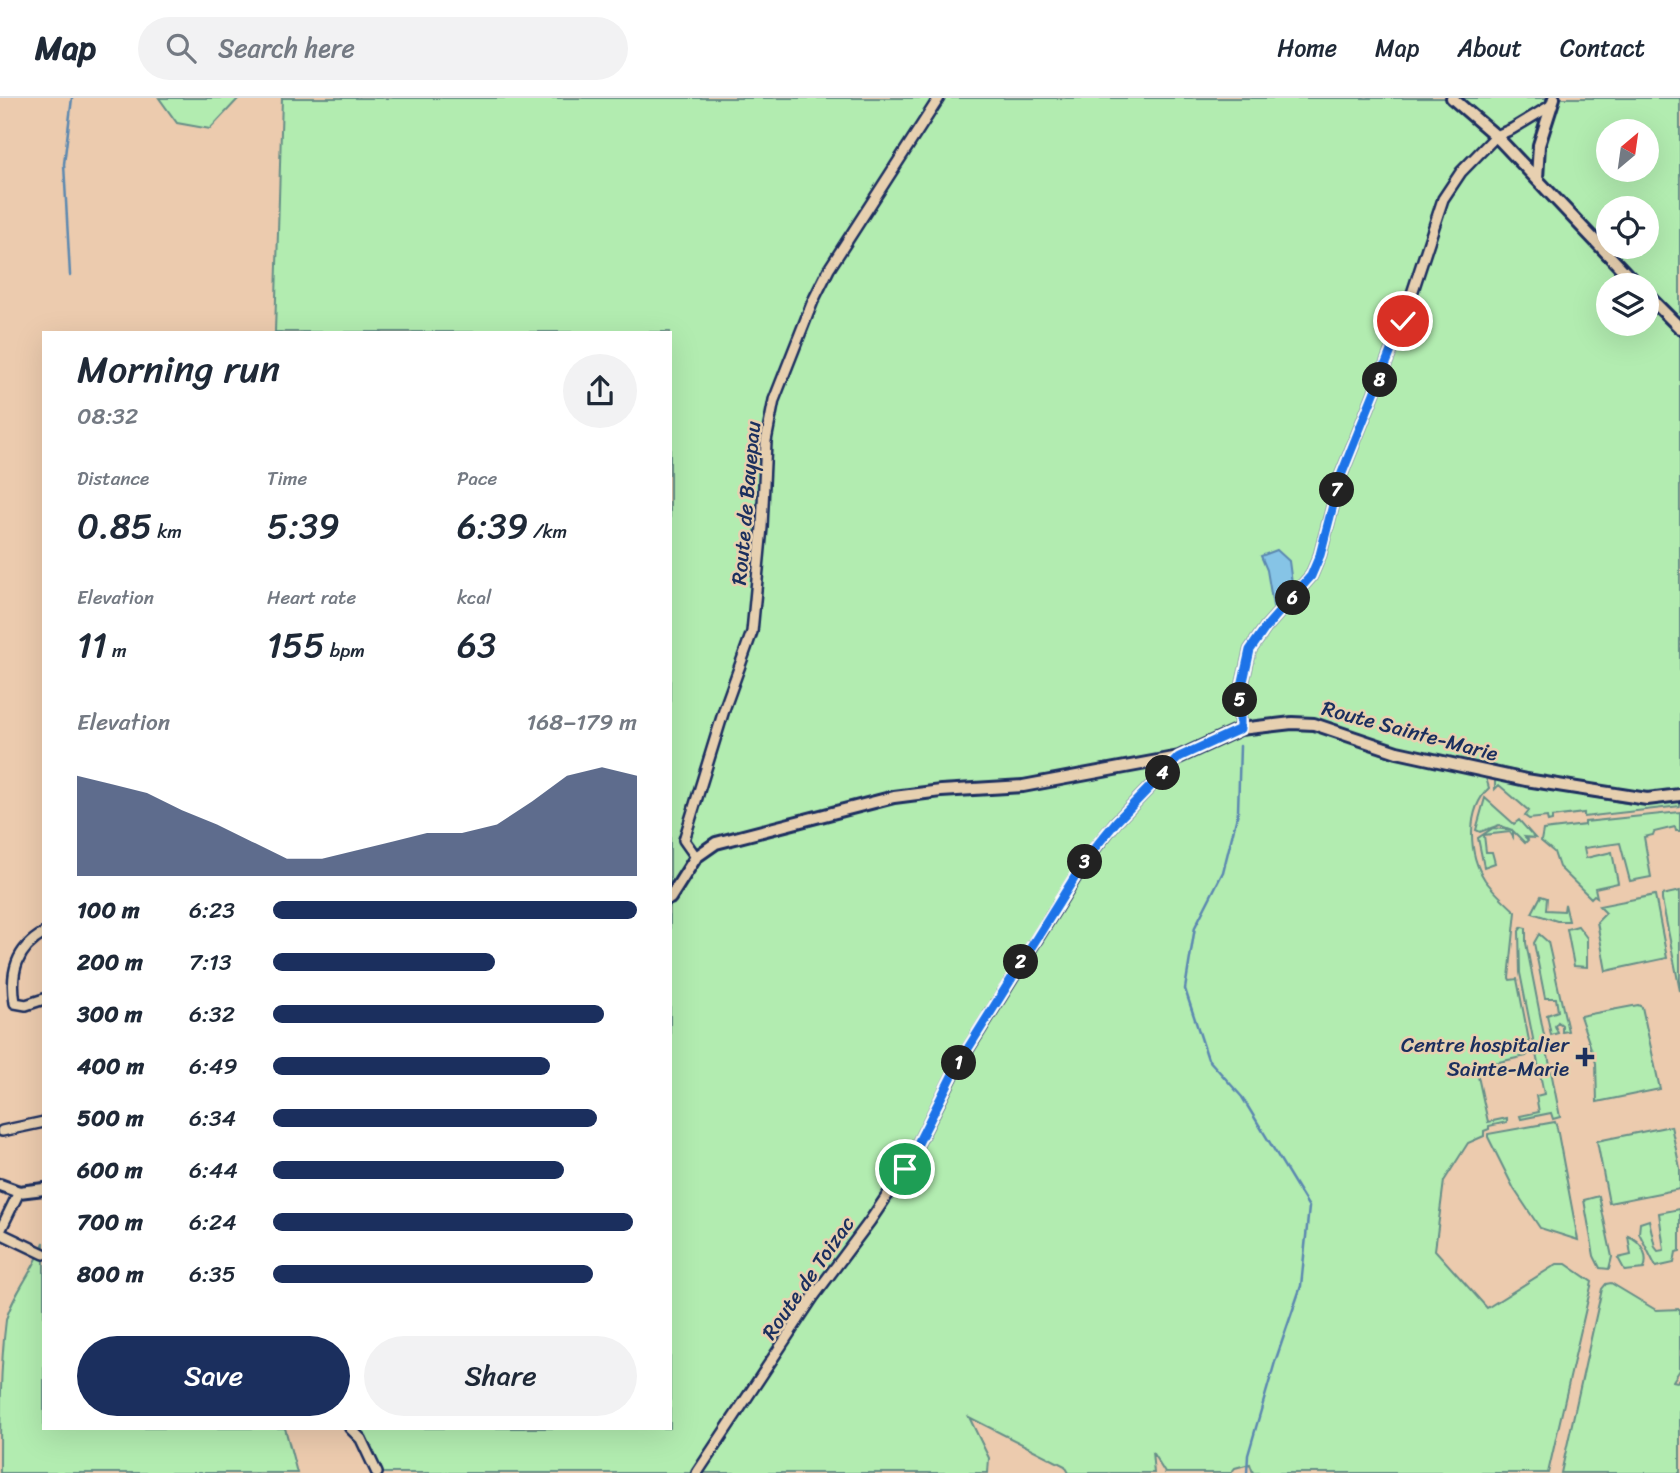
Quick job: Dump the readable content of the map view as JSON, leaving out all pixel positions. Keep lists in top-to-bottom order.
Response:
{
  "streets": {
    "street": ["Route de Bayepau", "Route Sainte-Marie", "Route de Toizac"]
  },
  "crossings": [
    ["Route de Bayepau", "Route Sainte-Marie"],
    ["Route Sainte-Marie", "Route de Toizac"]
  ],
  "places": {
    "health": ["Centre hospitalier Sainte-Marie"]
  },
  "north": "top right",
  "page": {
    "header": "Map",
    "search": "Search here",
    "nav": [
      "Home",
      "Map",
      "About",
      "Contact"
    ],
    "heading": ["Morning run", "08:32"],
    "pins": [
      "8",
      "7",
      "6",
      "5",
      "4",
      "3",
      "2",
      "1"
    ],
    "stats": [
      ["Distance", "0.85 km"],
      ["Time", "5:39"],
      ["Pace", "6:39 /km"],
      ["Elevation", "11 m"],
      ["Heart rate", "155 bpm"],
      ["kcal", "63"]
    ],
    "chart": ["Elevation", "168–179 m"],
    "list": [
      {
        "name": "100 m",
        "note": "6:23"
      },
      {
        "name": "200 m",
        "note": "7:13"
      },
      {
        "name": "300 m",
        "note": "6:32"
      },
      {
        "name": "400 m",
        "note": "6:49"
      },
      {
        "name": "500 m",
        "note": "6:34"
      },
      {
        "name": "600 m",
        "note": "6:44"
      },
      {
        "name": "700 m",
        "note": "6:24"
      },
      {
        "name": "800 m",
        "note": "6:35"
      }
    ],
    "buttons": ["Save", "Share"]
  }
}
